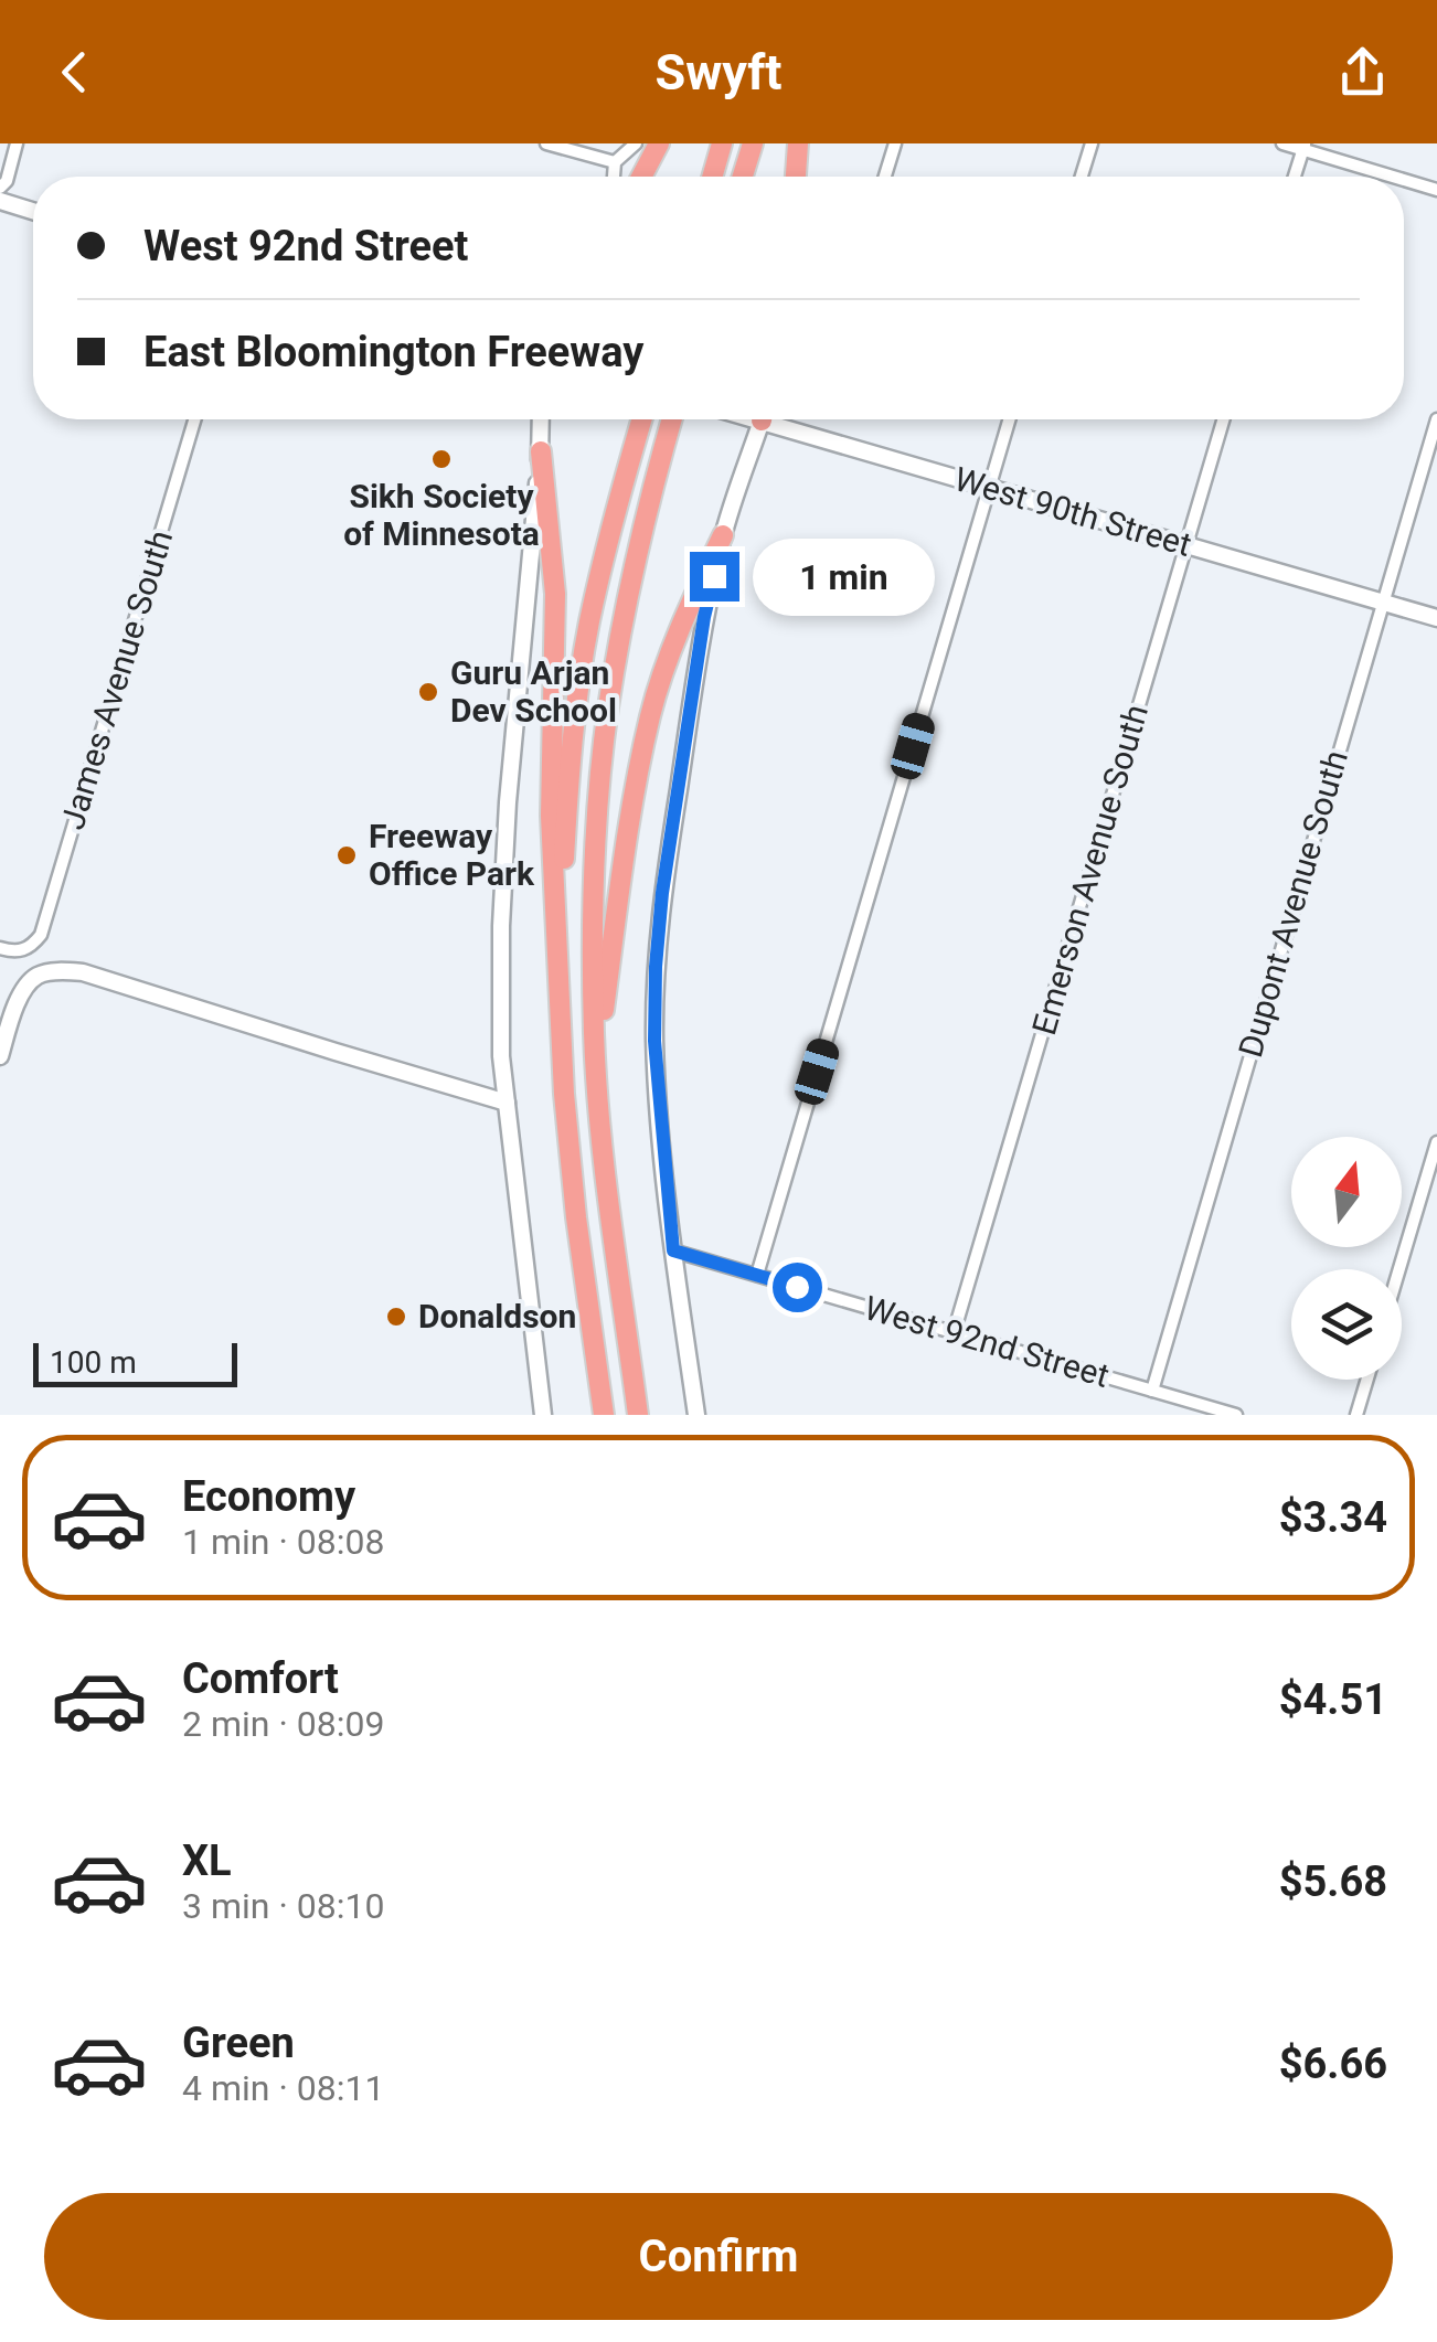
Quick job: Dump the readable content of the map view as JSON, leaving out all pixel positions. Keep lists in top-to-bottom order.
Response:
{
  "streets": {
    "street": [
      "West 90th Street",
      "James Avenue South",
      "Emerson Avenue South",
      "Dupont Avenue South",
      "West 92nd Street"
    ]
  },
  "crossings": [
    ["West 90th Street", "Emerson Avenue South"],
    ["West 90th Street", "Dupont Avenue South"],
    ["Emerson Avenue South", "West 92nd Street"],
    ["Dupont Avenue South", "West 92nd Street"]
  ],
  "places": [
    "Sikh Society of Minnesota",
    "Guru Arjan Dev School",
    "Freeway Office Park",
    "Donaldson"
  ],
  "scale_bar": "100 m",
  "north": "top",
  "page": {
    "header": "Swyft",
    "banner": ["West 92nd Street", "East Bloomington Freeway"],
    "bubble": "1 min",
    "scale": "100 m",
    "list": [
      {
        "name": "Economy",
        "note": "1 min · 08:08",
        "value": "$3.34"
      },
      {
        "name": "Comfort",
        "note": "2 min · 08:09",
        "value": "$4.51"
      },
      {
        "name": "XL",
        "note": "3 min · 08:10",
        "value": "$5.68"
      },
      {
        "name": "Green",
        "note": "4 min · 08:11",
        "value": "$6.66"
      }
    ],
    "buttons": "Confirm"
  }
}
